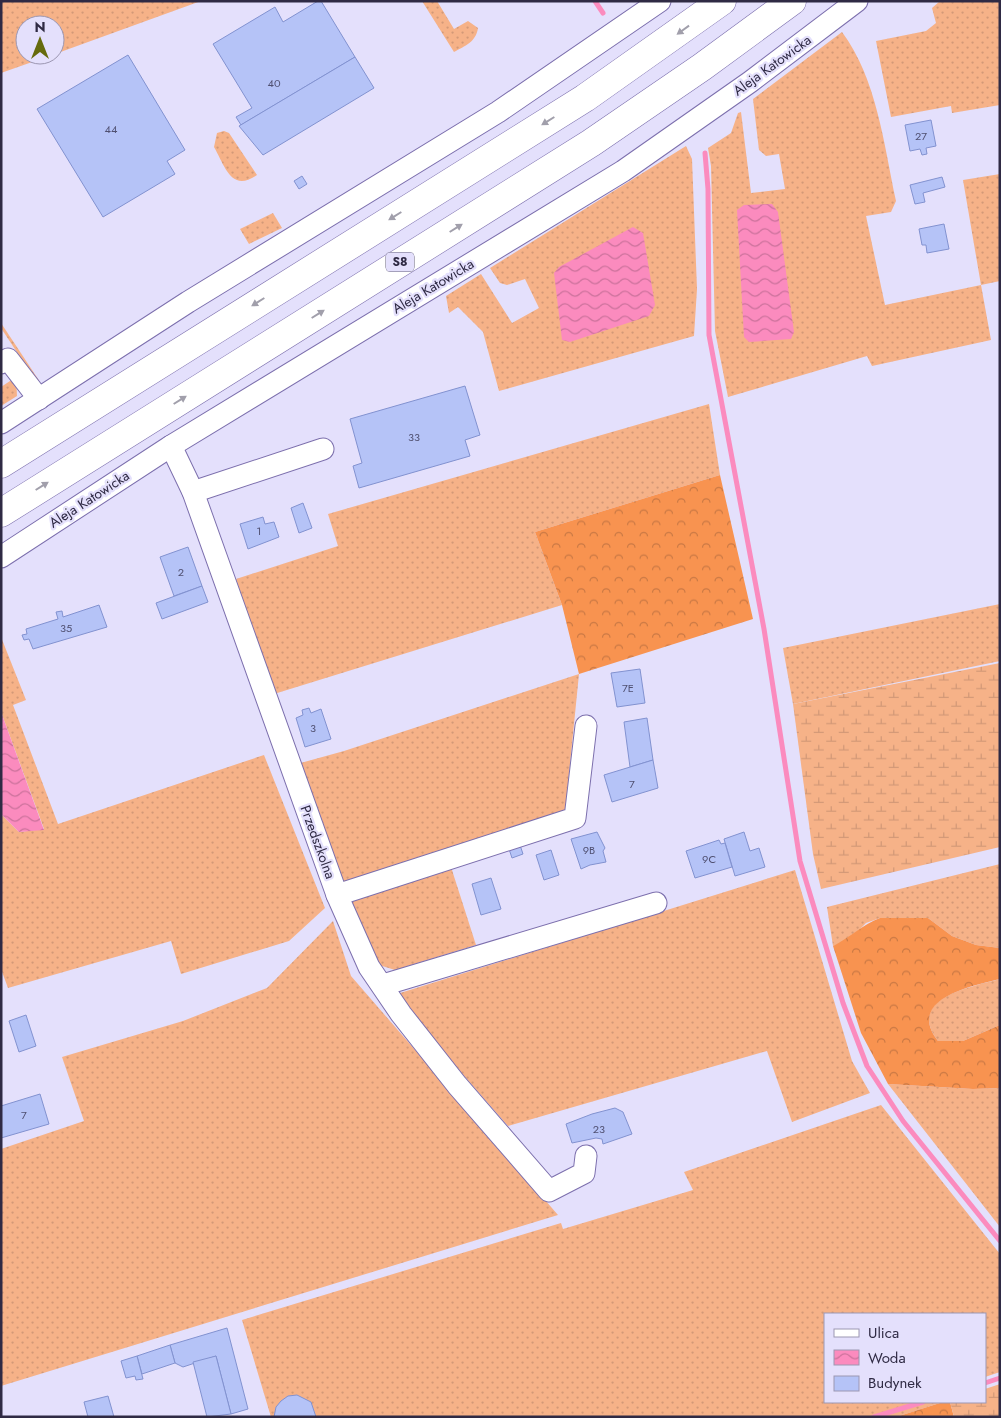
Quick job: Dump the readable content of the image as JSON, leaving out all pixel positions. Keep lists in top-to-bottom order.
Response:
{
  "streets": {
    "highway": ["S8"],
    "street": ["Aleja Katowicka", "Przedszkolna"]
  },
  "crossings": [
    ["Aleja Katowicka", "Przedszkolna"]
  ],
  "house_numbers": [
    "40",
    "44",
    "27",
    "33",
    "1",
    "2",
    "35",
    "7E",
    "3",
    "7",
    "9B",
    "9C",
    "7",
    "23"
  ],
  "legend": ["Ulica", "Woda", "Budynek"],
  "north": "top"
}
